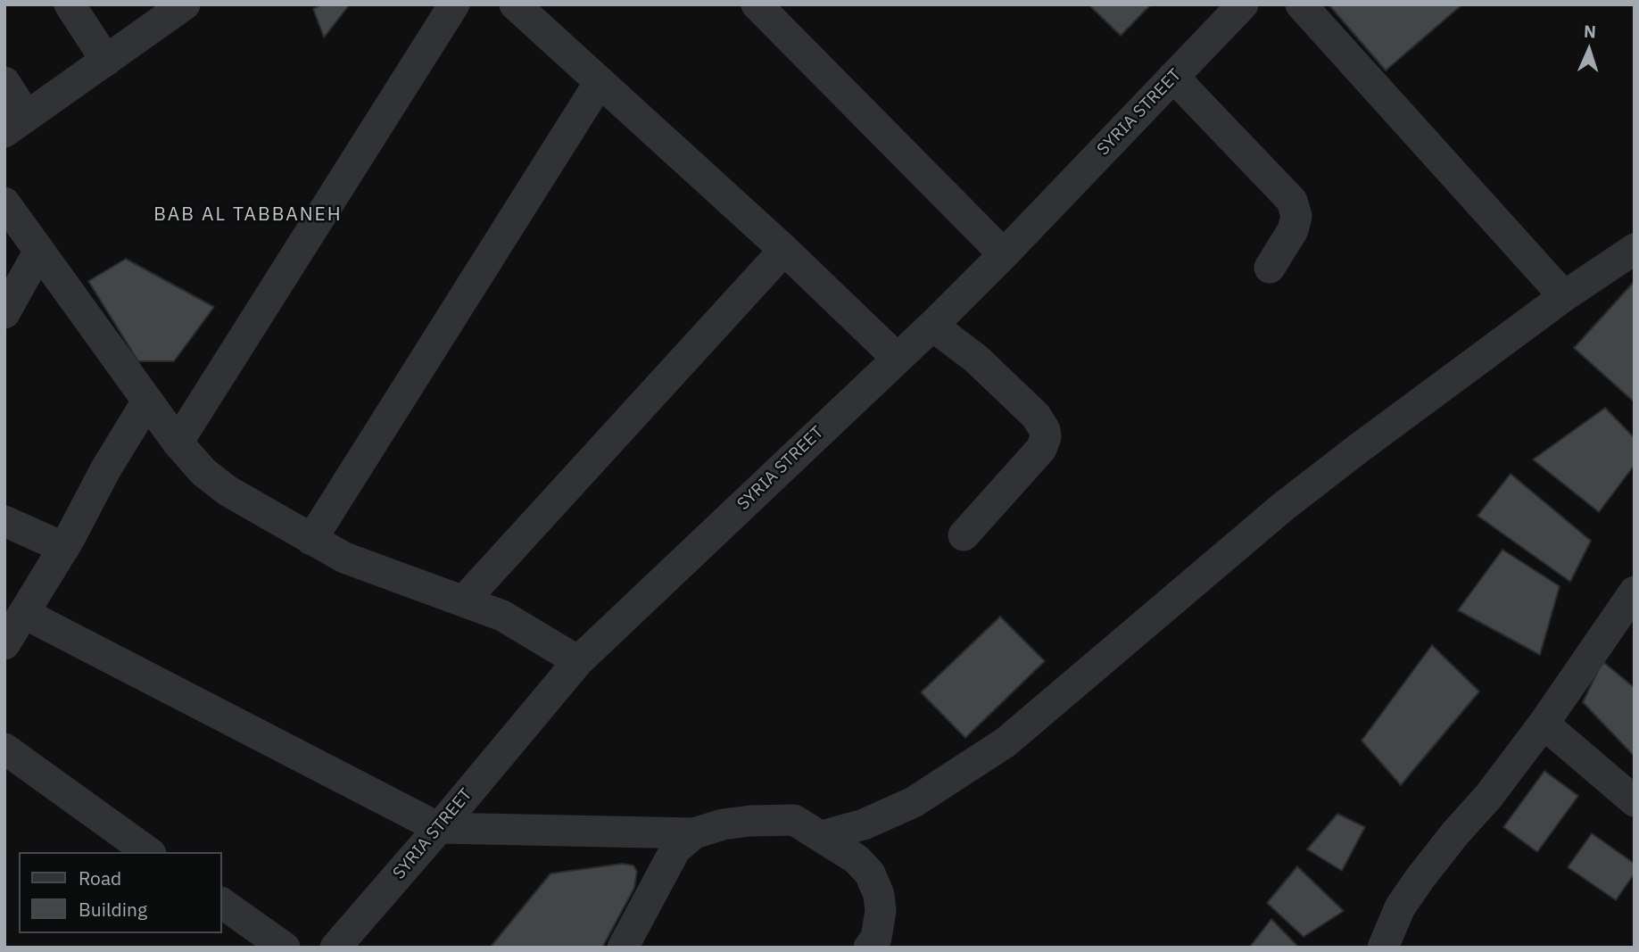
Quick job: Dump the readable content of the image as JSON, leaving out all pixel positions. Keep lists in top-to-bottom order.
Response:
{
  "streets": {
    "street": ["SYRIA STREET"]
  },
  "districts": ["BAB AL TABBANEH"],
  "legend": ["Road", "Building"],
  "north": "top"
}
